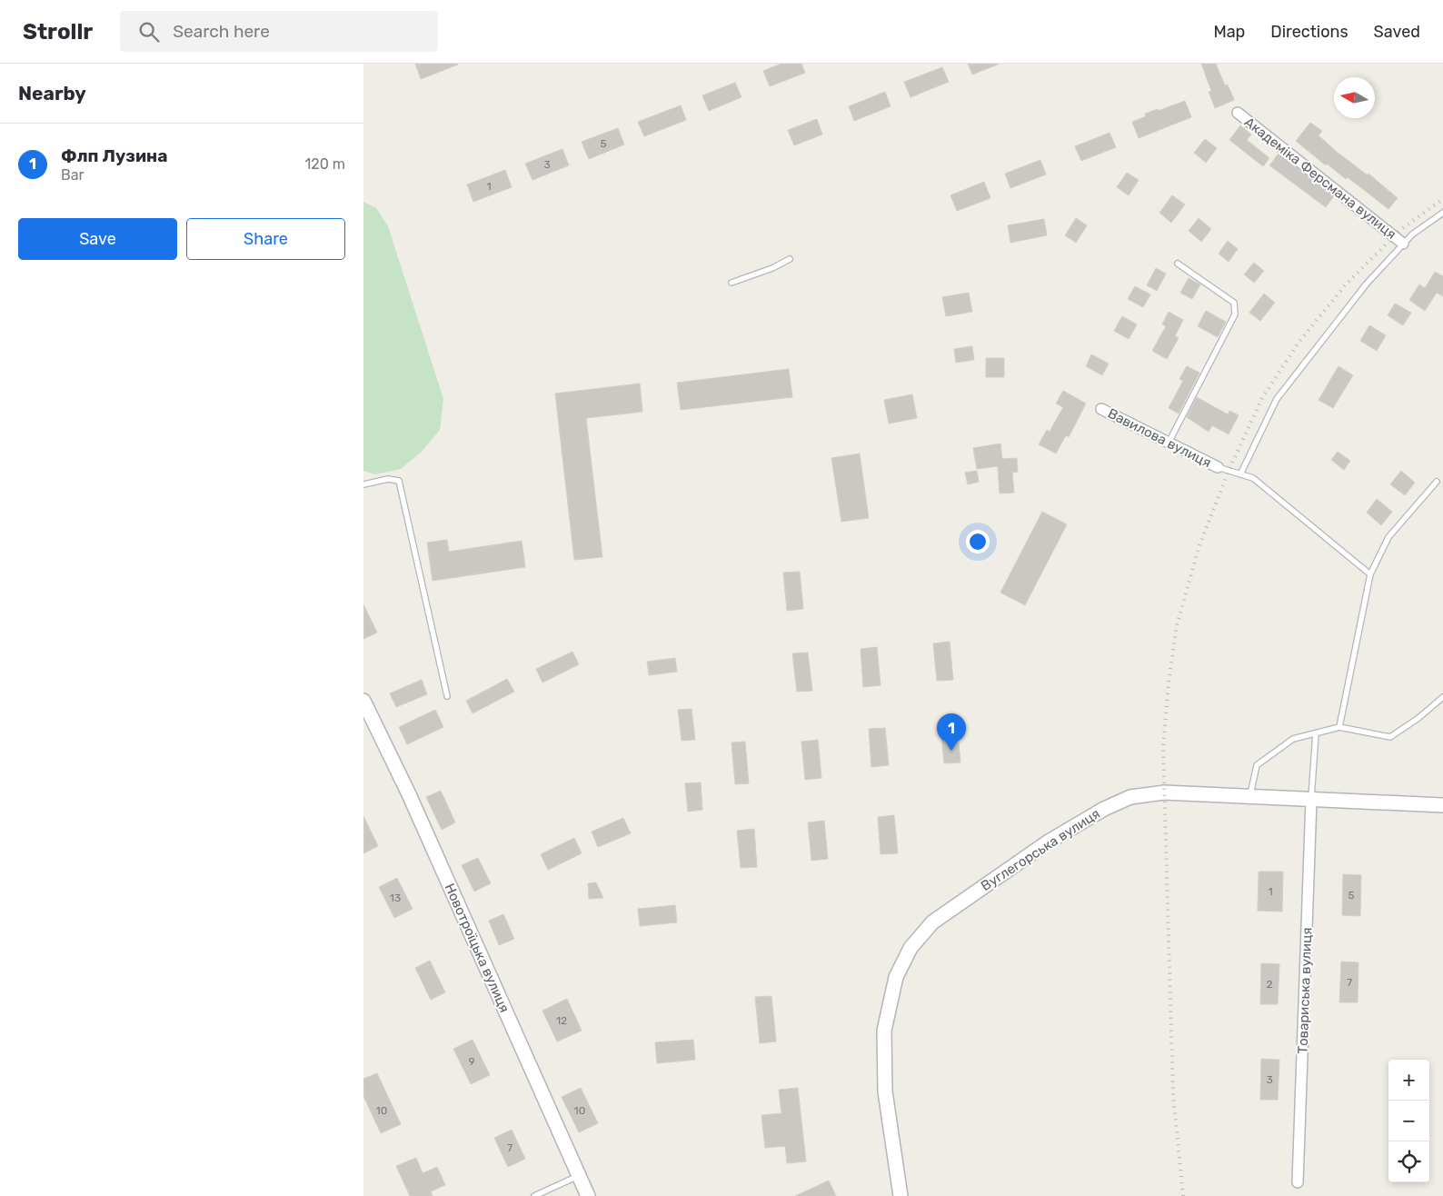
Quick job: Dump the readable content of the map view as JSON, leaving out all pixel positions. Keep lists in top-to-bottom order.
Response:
{
  "streets": {
    "main road": ["Вуглегорська вулиця", "Новотроїцька вулиця"],
    "street": ["Академіка Ферсмана вулиця", "Вавилова вулиця", "Товариська вулиця"]
  },
  "crossings": [
    ["Вуглегорська вулиця", "Товариська вулиця"]
  ],
  "house_numbers": [
    "5",
    "3",
    "1",
    "1",
    "5",
    "13",
    "7",
    "2",
    "12",
    "9",
    "3",
    "10",
    "10",
    "7"
  ],
  "north": "left",
  "page": {
    "header": "Strollr",
    "search": "Search here",
    "nav": ["Map", "Directions", "Saved"],
    "heading": "Nearby",
    "list": [
      {
        "mark": "1",
        "name": "Флп Лузина",
        "note": "Bar",
        "value": "120 m"
      }
    ],
    "buttons": ["Save", "Share"],
    "pins": "1",
    "map_buttons": ["+", "−"]
  }
}
